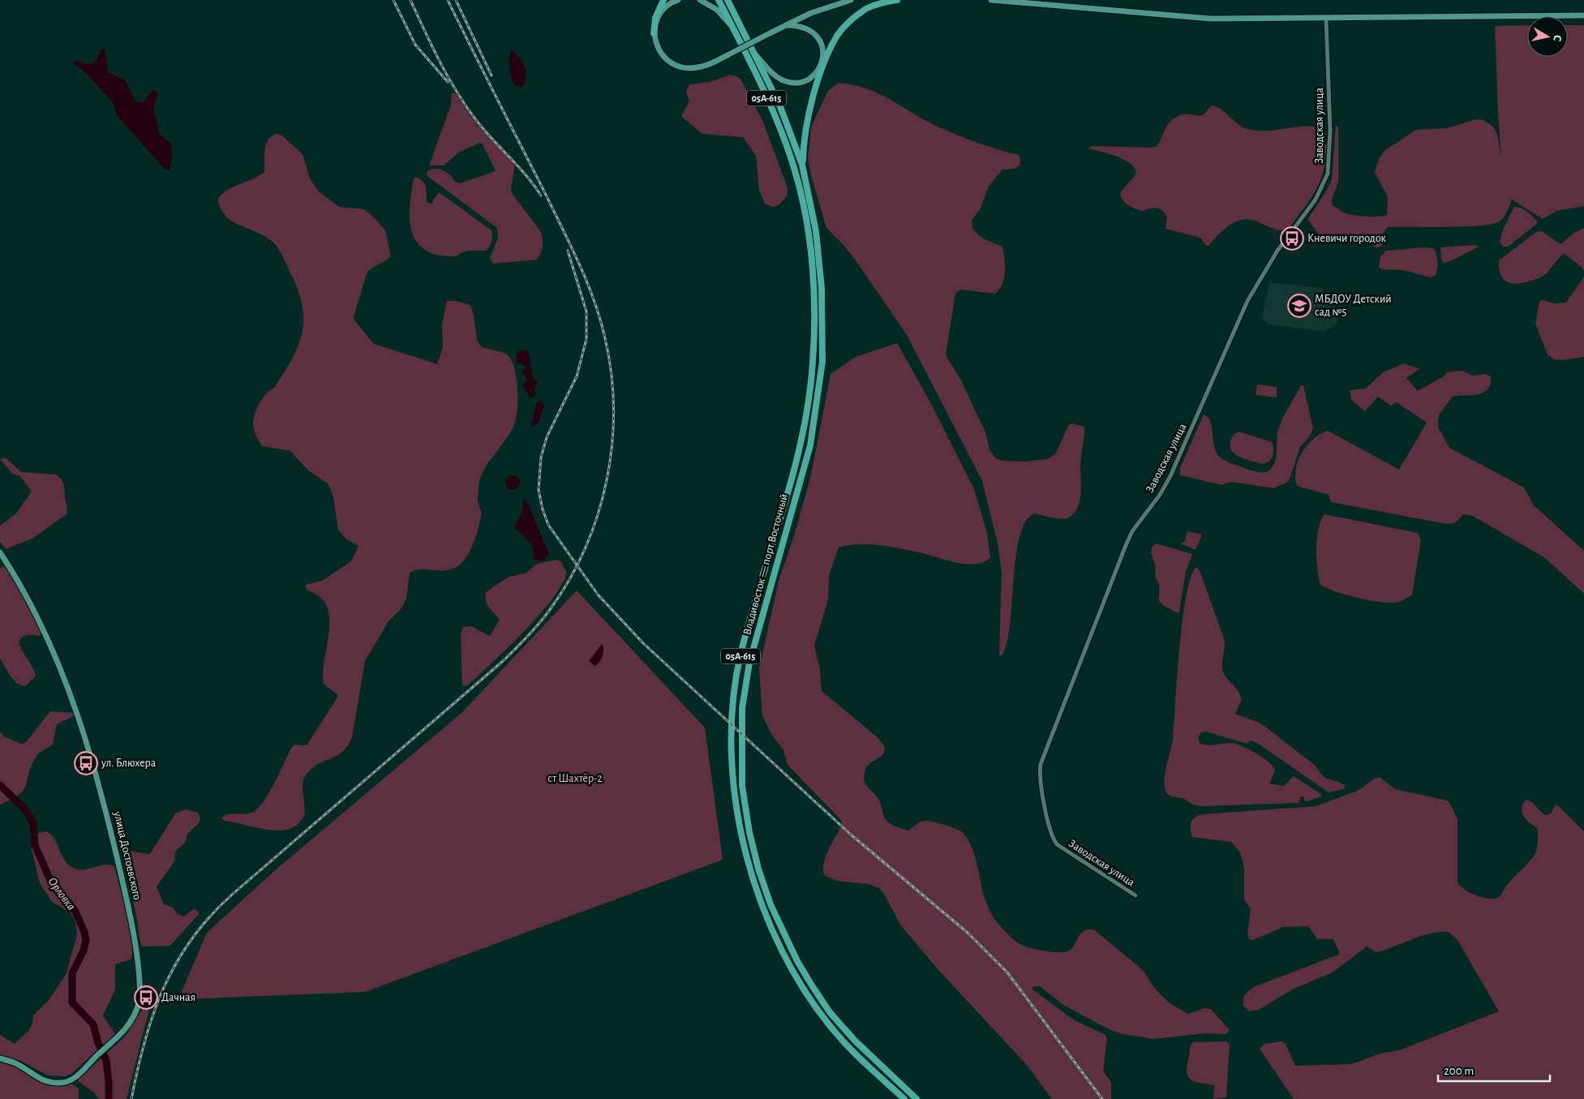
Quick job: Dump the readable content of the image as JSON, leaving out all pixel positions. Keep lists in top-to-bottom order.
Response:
{
  "streets": {
    "highway": ["05А-615", "Владивосток — порт Восточный"],
    "main road": ["улица Достоевского"],
    "street": ["Заводская улица"]
  },
  "water": ["Орловка"],
  "parks": ["ст Шахтёр-2"],
  "places": {
    "bus stop": ["Кневичи городок", "ул. Блюхера", "Дачная"],
    "school or university": ["МБДОУ Детский сад №5"]
  },
  "scale_bar": "200 m",
  "north": "right"
}
